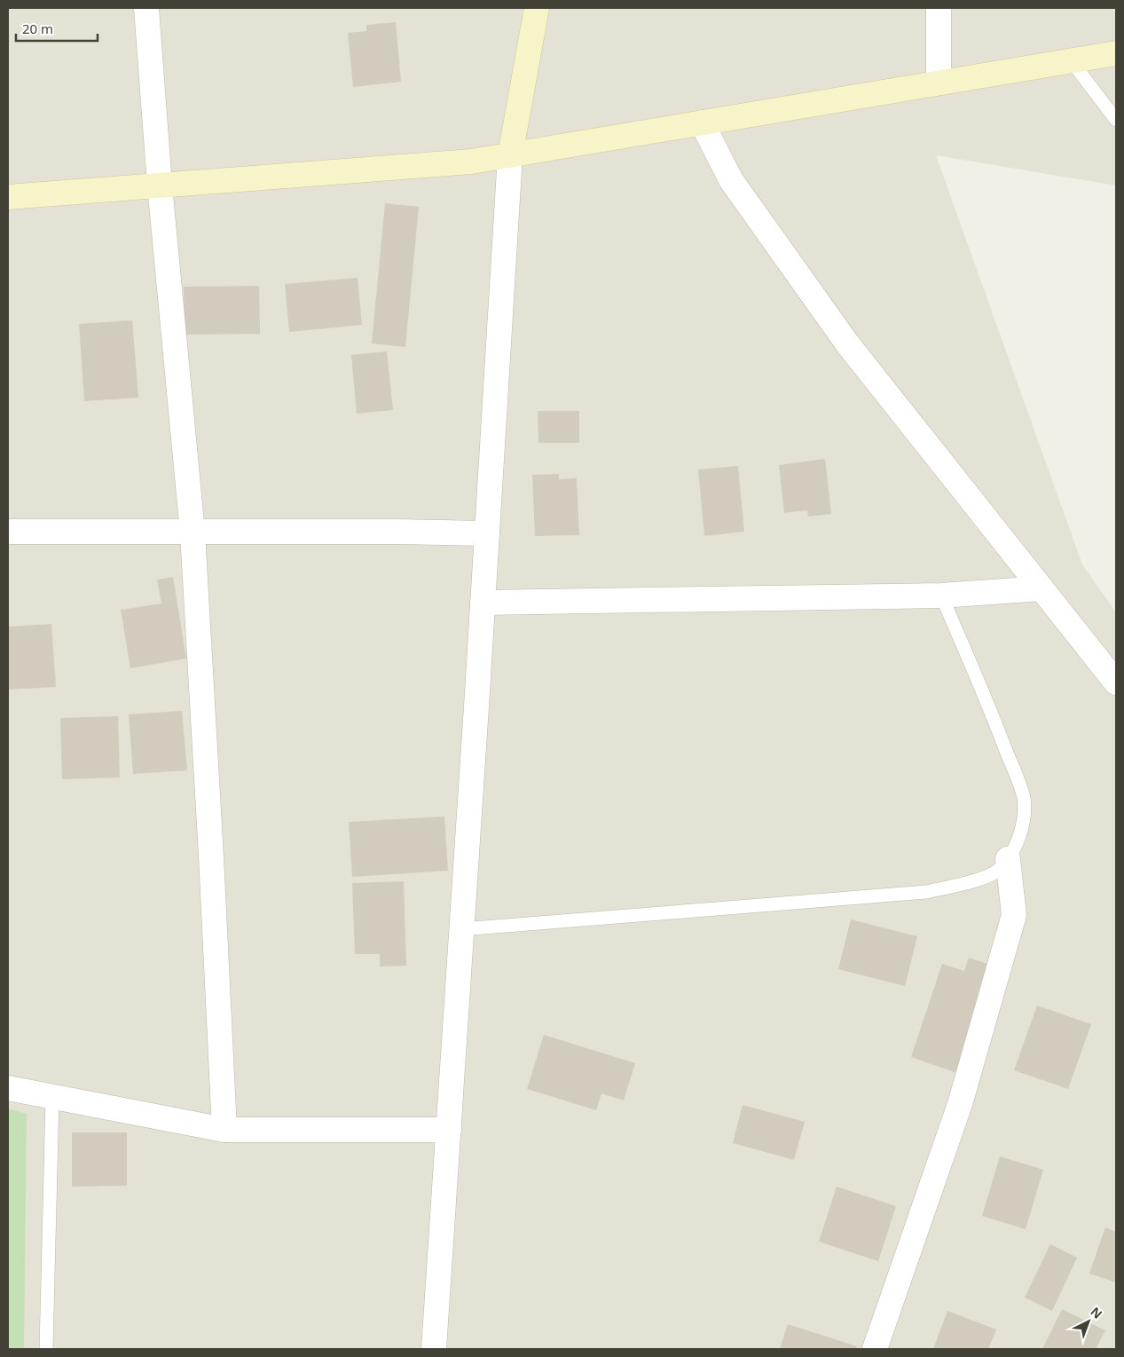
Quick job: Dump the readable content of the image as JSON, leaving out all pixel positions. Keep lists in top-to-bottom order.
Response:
{
  "scale_bar": "20 m",
  "north": "top right"
}
